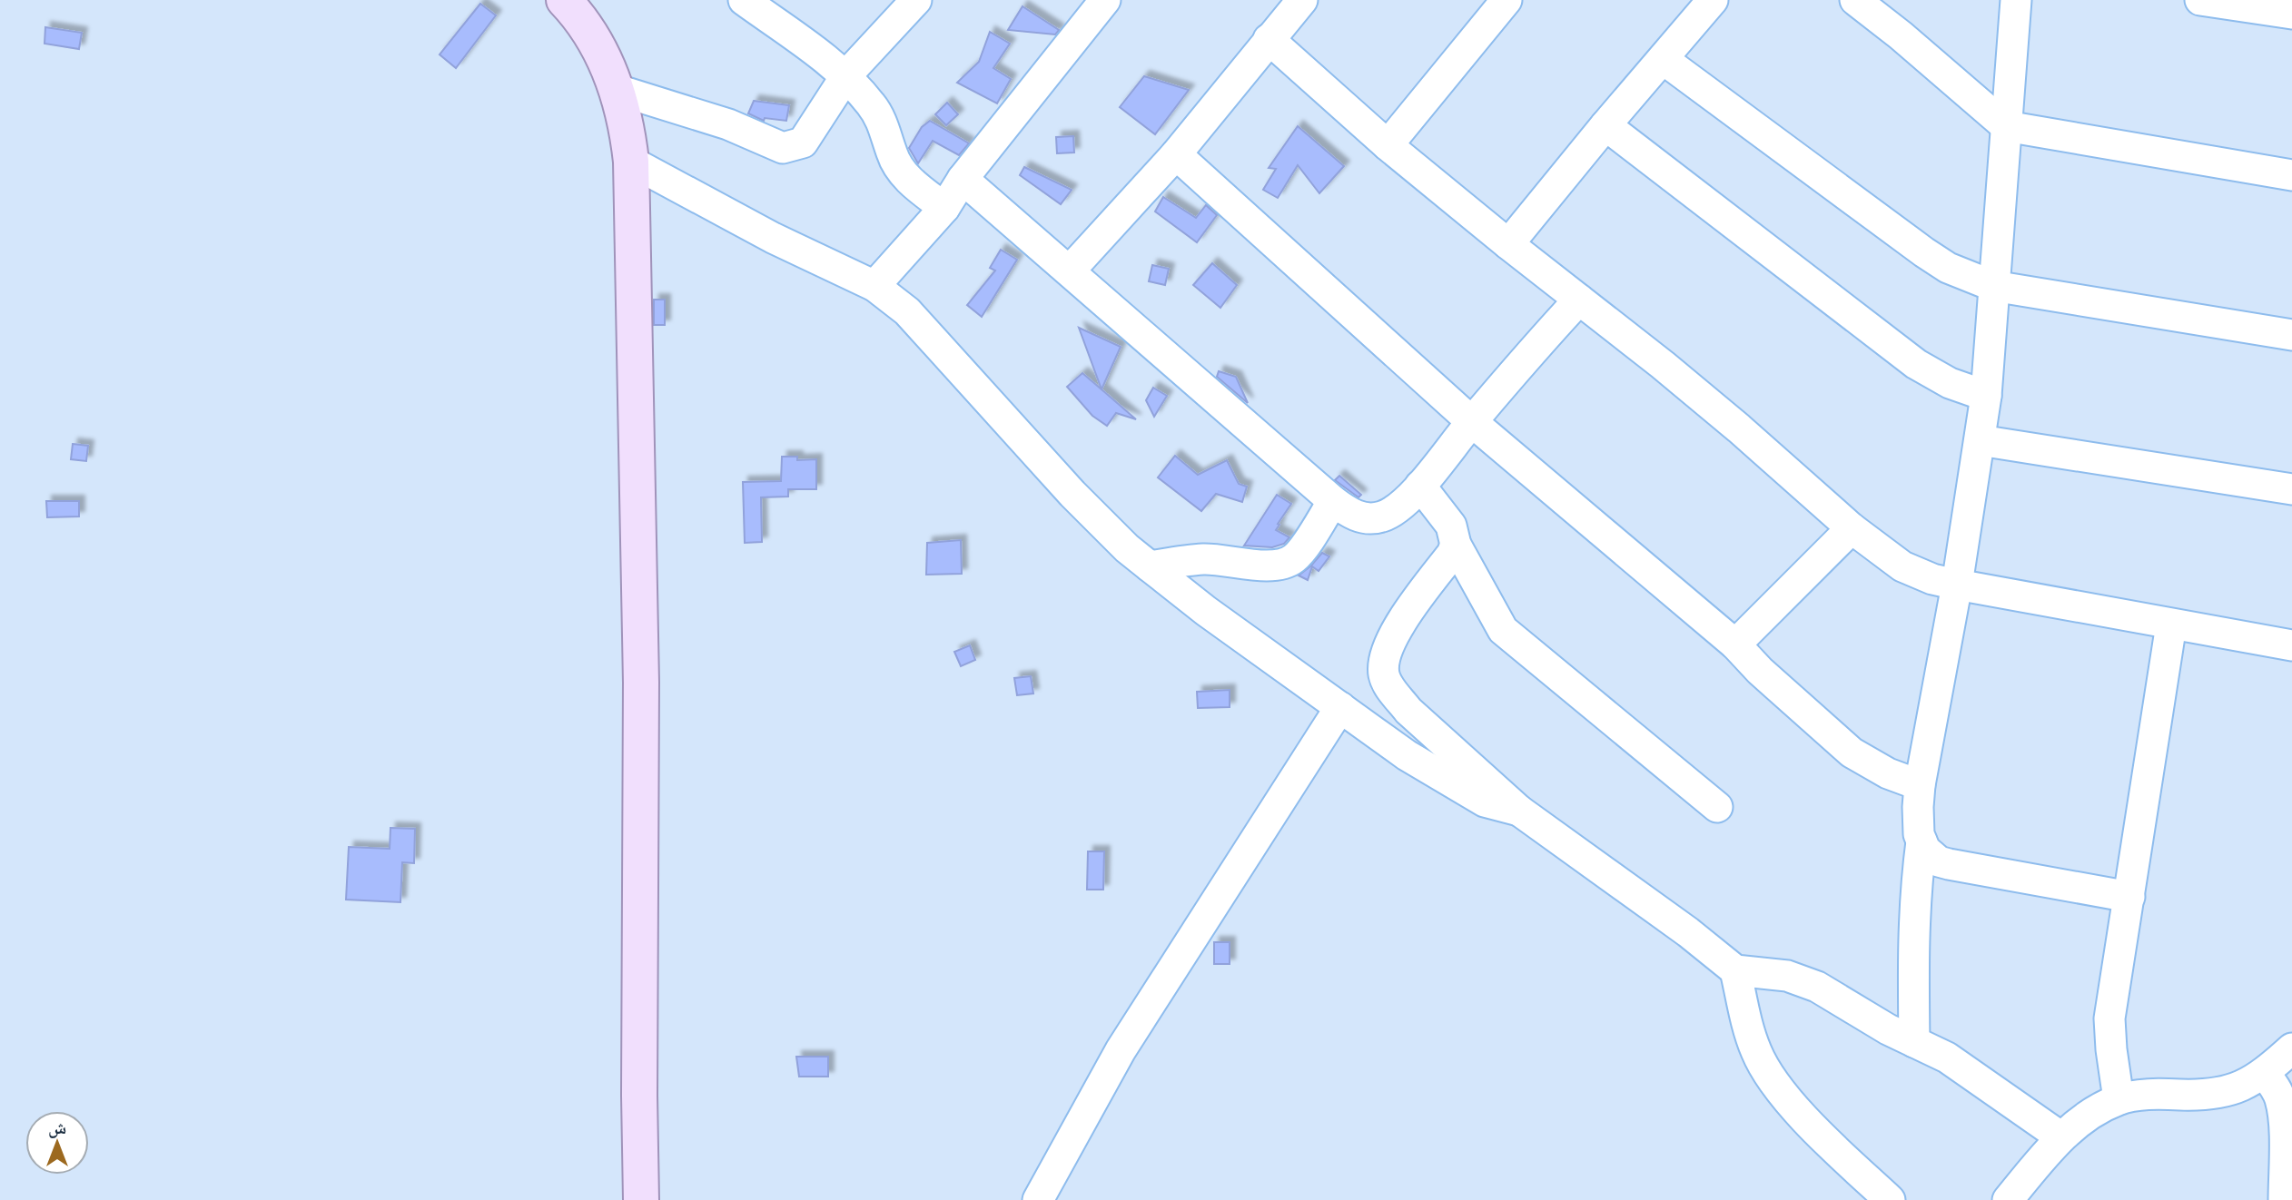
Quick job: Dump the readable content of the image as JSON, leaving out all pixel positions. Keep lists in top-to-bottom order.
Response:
{
  "north": "top"
}
